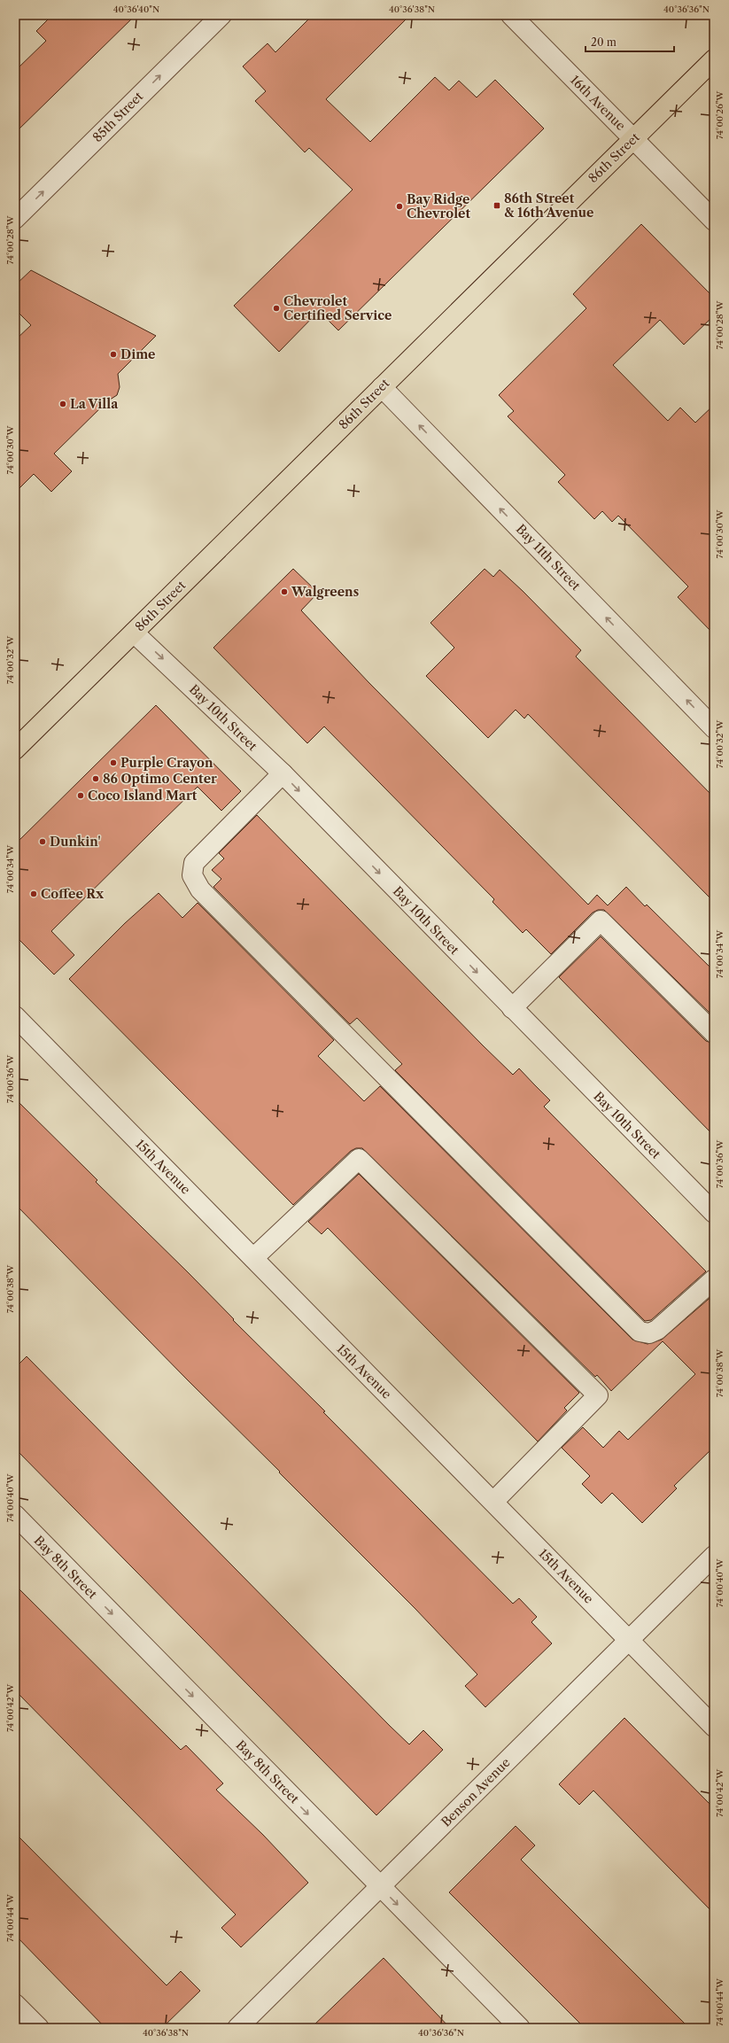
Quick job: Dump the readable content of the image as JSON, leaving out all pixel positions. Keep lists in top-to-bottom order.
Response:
{
  "streets": {
    "main road": ["86th Street"],
    "street": [
      "16th Avenue",
      "85th Street",
      "Bay 11th Street",
      "Bay 10th Street",
      "15th Avenue",
      "Bay 8th Street",
      "Benson Avenue"
    ]
  },
  "crossings": [
    ["16th Avenue", "86th Street"],
    ["86th Street", "Bay 11th Street"],
    ["86th Street", "Bay 10th Street"],
    ["15th Avenue", "Benson Avenue"],
    ["Bay 8th Street", "Benson Avenue"]
  ],
  "one_way": [
    "85th Street",
    "Bay 11th Street",
    "Bay 10th Street",
    "Bay 8th Street"
  ],
  "places": {
    "transit": ["86th Street & 16th Avenue"],
    "other": [
      "Bay Ridge Chevrolet",
      "Chevrolet Certified Service",
      "Dime",
      "La Villa",
      "Walgreens",
      "Purple Crayon",
      "86 Optimo Center",
      "Coco Island Mart",
      "Dunkin'",
      "Coffee Rx"
    ]
  },
  "scale_bar": "20 m",
  "coordinates": [
    "40°36'40\"N",
    "40°36'38\"N",
    "40°36'36\"N",
    "74°00'26\"W",
    "74°00'28\"W",
    "74°00'30\"W",
    "74°00'32\"W",
    "74°00'34\"W",
    "74°00'36\"W",
    "74°00'38\"W",
    "74°00'40\"W",
    "74°00'42\"W",
    "74°00'44\"W"
  ]
}
